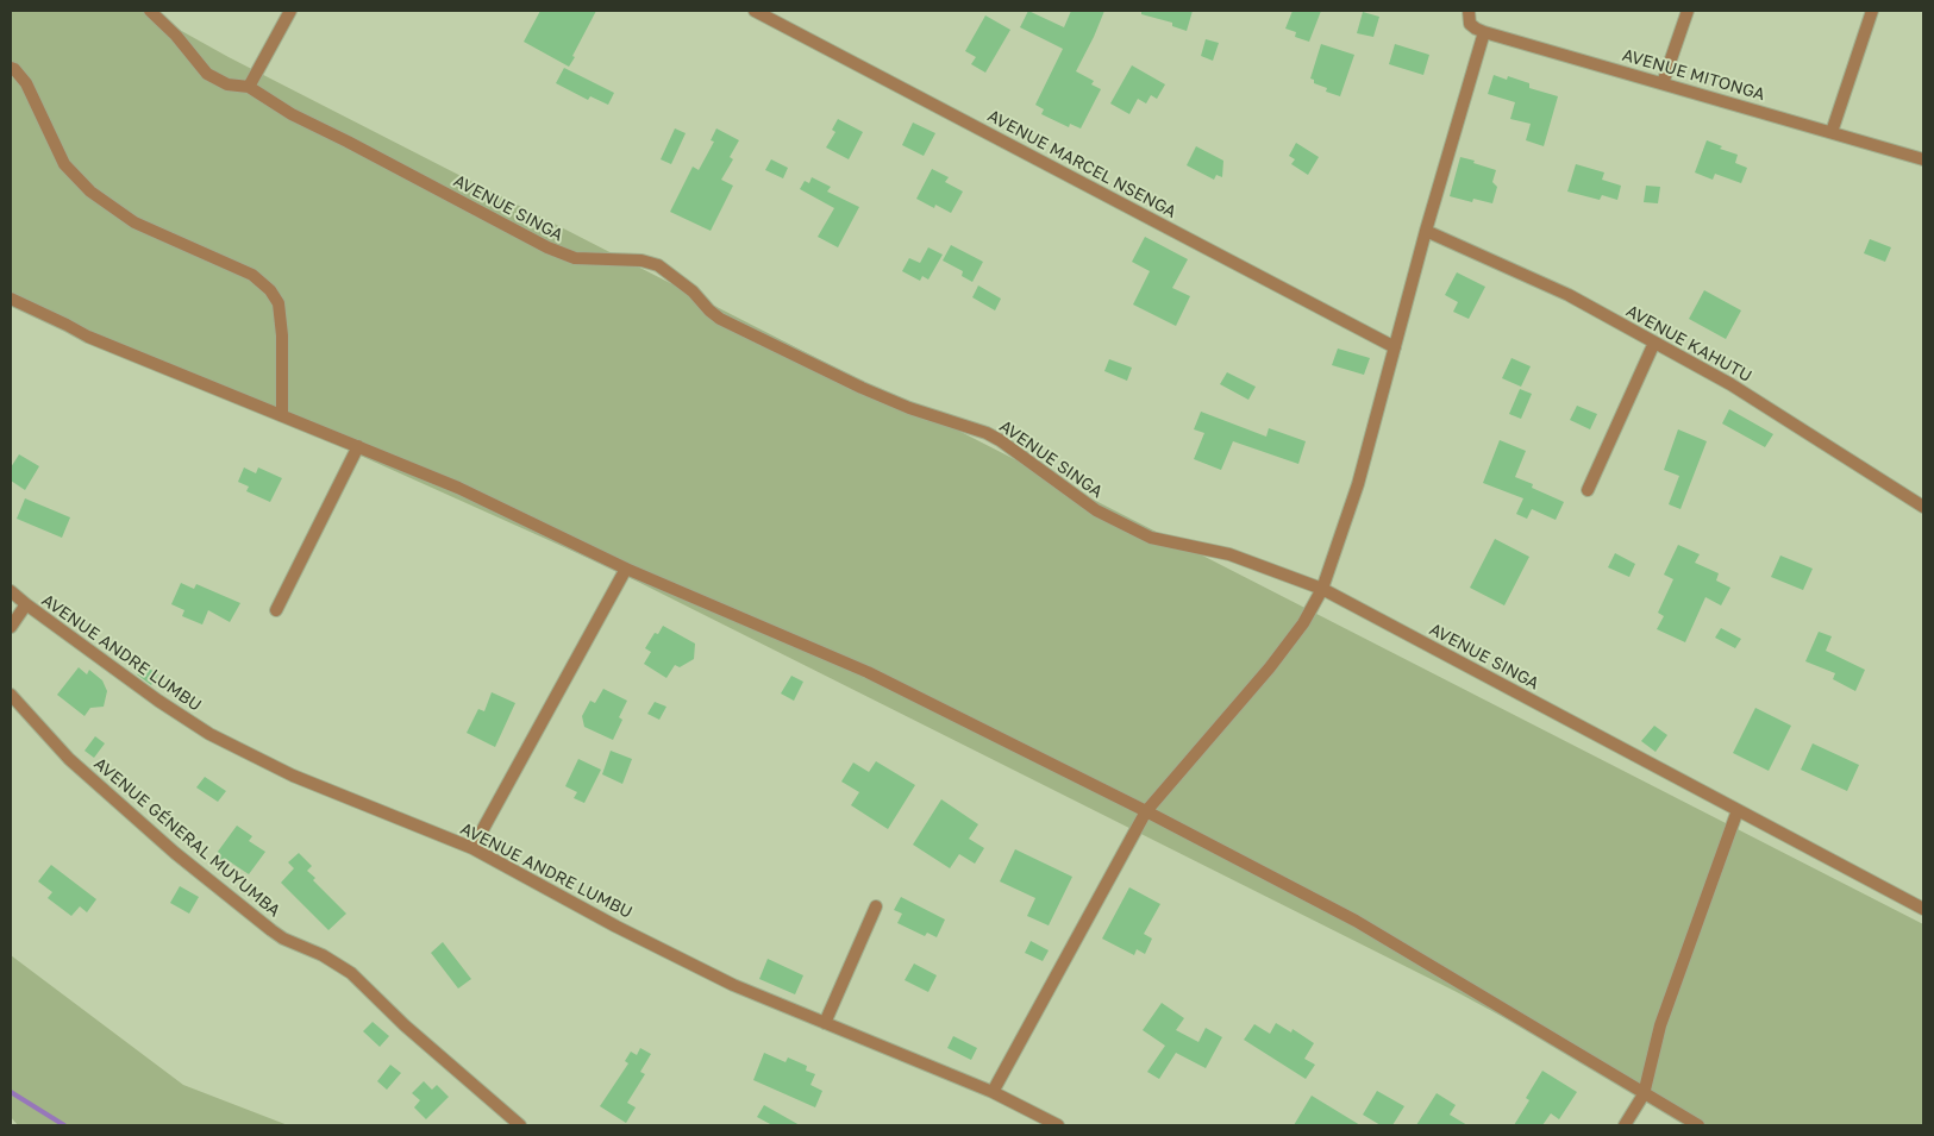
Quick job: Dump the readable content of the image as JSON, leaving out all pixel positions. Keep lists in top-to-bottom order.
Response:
{
  "streets": {
    "street": [
      "AVENUE MITONGA",
      "AVENUE MARCEL NSENGA",
      "AVENUE SINGA",
      "AVENUE KAHUTU",
      "AVENUE ANDRE LUMBU",
      "AVENUE GÉNERAL MUYUMBA"
    ]
  }
}
